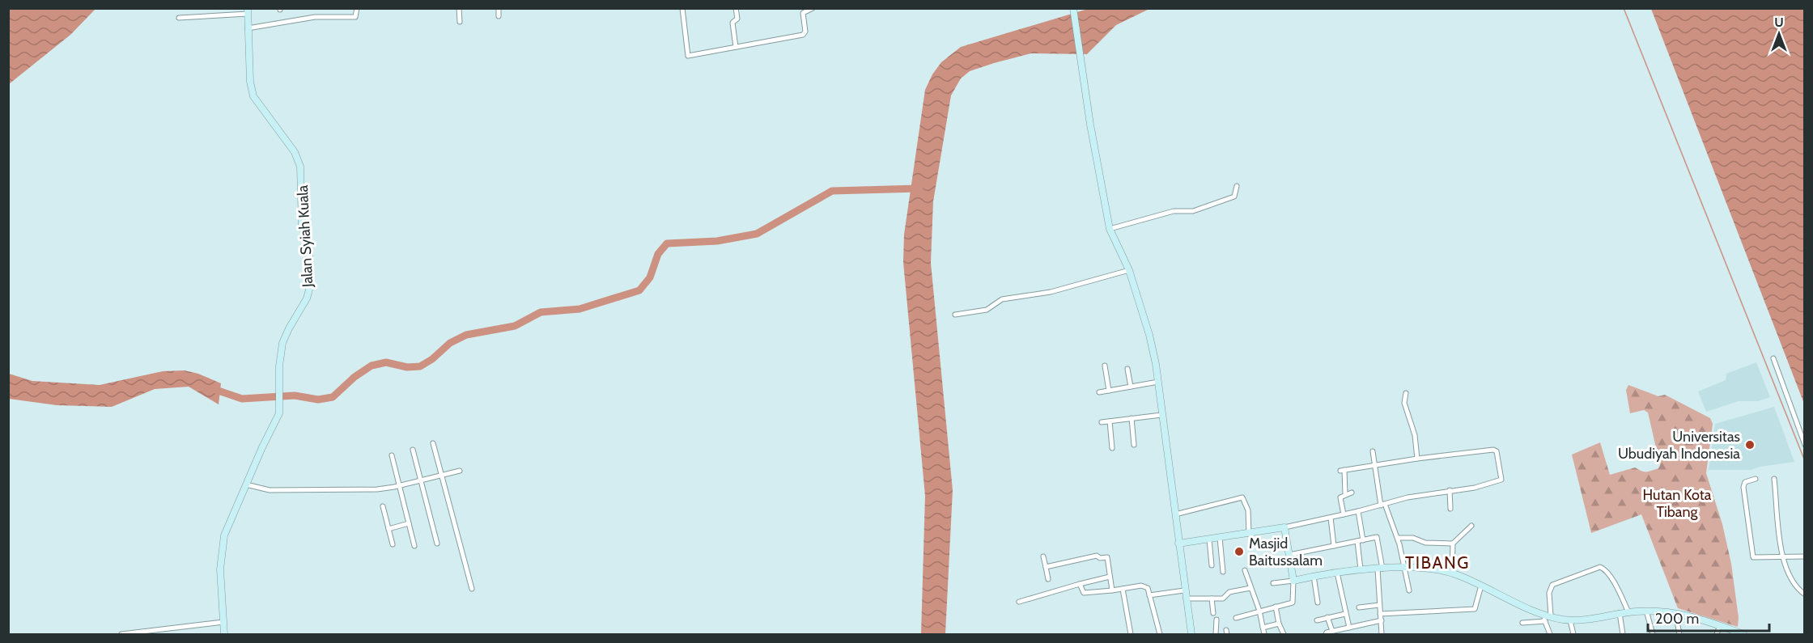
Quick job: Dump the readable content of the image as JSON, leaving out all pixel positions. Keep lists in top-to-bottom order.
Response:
{
  "streets": {
    "street": ["Jalan Syiah Kuala"]
  },
  "districts": ["TIBANG"],
  "parks": ["Hutan Kota Tibang"],
  "places": ["Universitas Ubudiyah Indonesia", "Masjid Baitussalam"],
  "scale_bar": "200 m",
  "north": "top"
}
